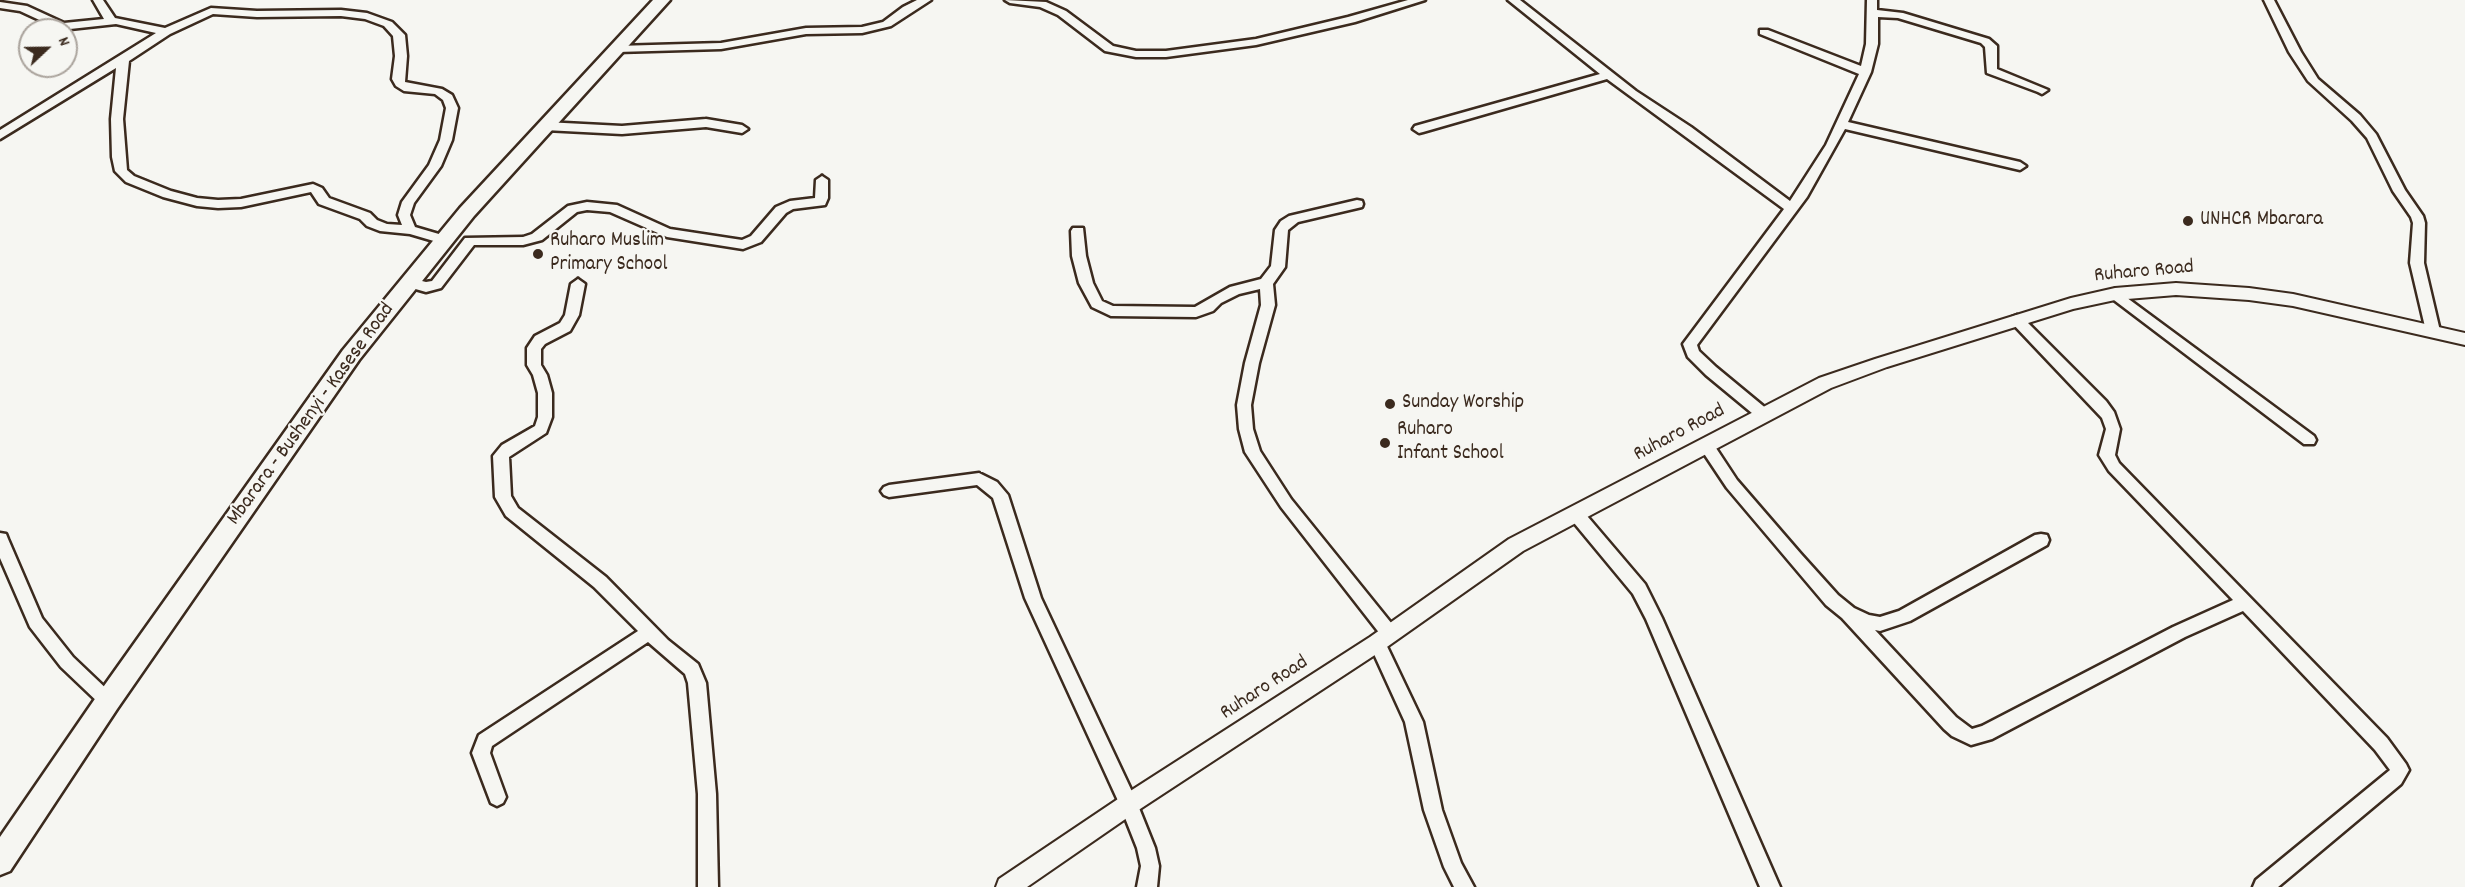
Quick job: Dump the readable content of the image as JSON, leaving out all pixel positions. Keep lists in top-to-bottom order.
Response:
{
  "streets": {
    "main road": ["Mbarara - Bushenyi - Kasese Road"],
    "street": ["Ruharo Road"]
  },
  "places": [
    "UNHCR Mbarara",
    "Ruharo Muslim Primary School",
    "Sunday Worship",
    "Ruharo Infant School"
  ],
  "north": "right"
}
